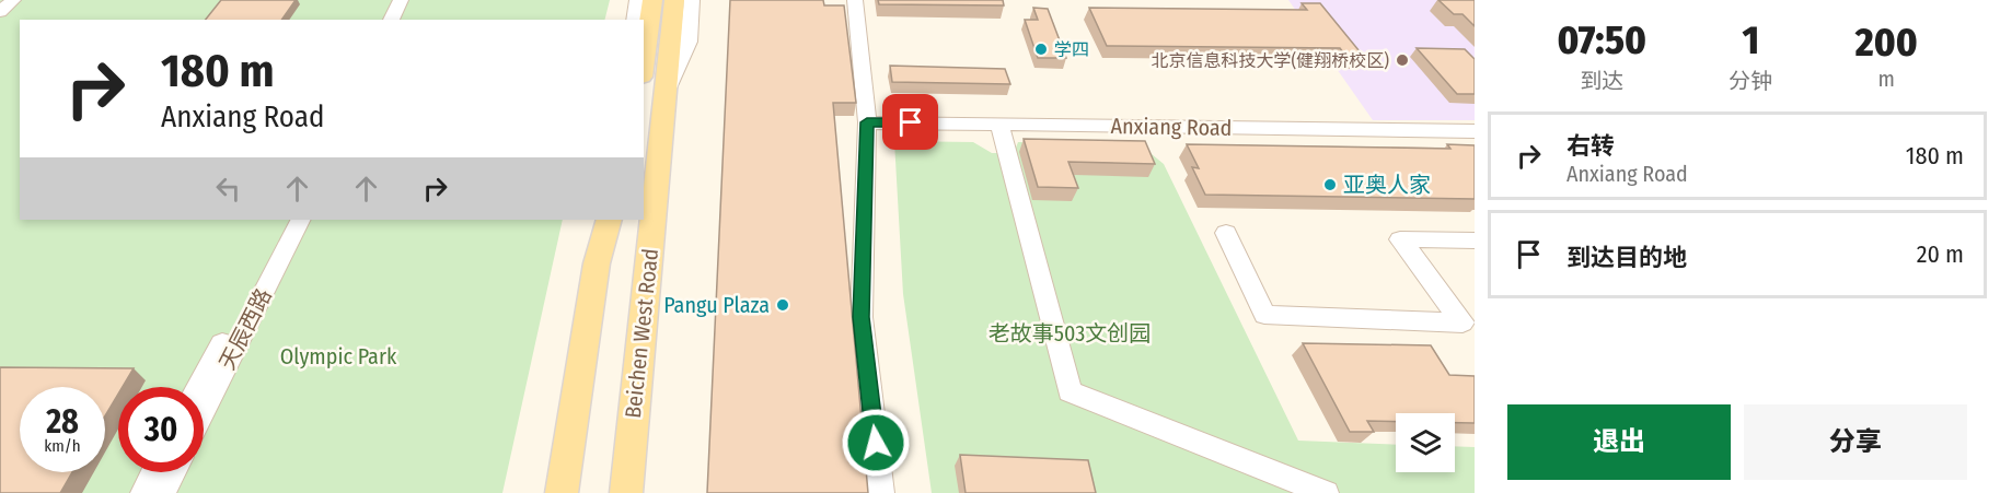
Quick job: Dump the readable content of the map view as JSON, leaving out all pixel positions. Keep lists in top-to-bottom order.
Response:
{
  "streets": {
    "main road": ["Beichen West Road"],
    "street": ["Anxiang Road", "天辰西路"]
  },
  "parks": ["老故事503文创园", "Olympic Park"],
  "places": [
    "学四",
    "北京信息科技大学(健翔桥校区)",
    "亚奥人家",
    "Pangu Plaza"
  ],
  "page": {
    "eta": [
      "07:50",
      "到达",
      "1",
      "分钟",
      "200",
      "m"
    ],
    "turn": ["180 m", "Anxiang Road"],
    "list": [
      {
        "name": "右转",
        "note": "Anxiang Road",
        "value": "180 m"
      },
      {
        "name": "到达目的地",
        "value": "20 m"
      }
    ],
    "speed": "28 km/h",
    "limit": "30",
    "buttons": ["退出", "分享"]
  }
}
